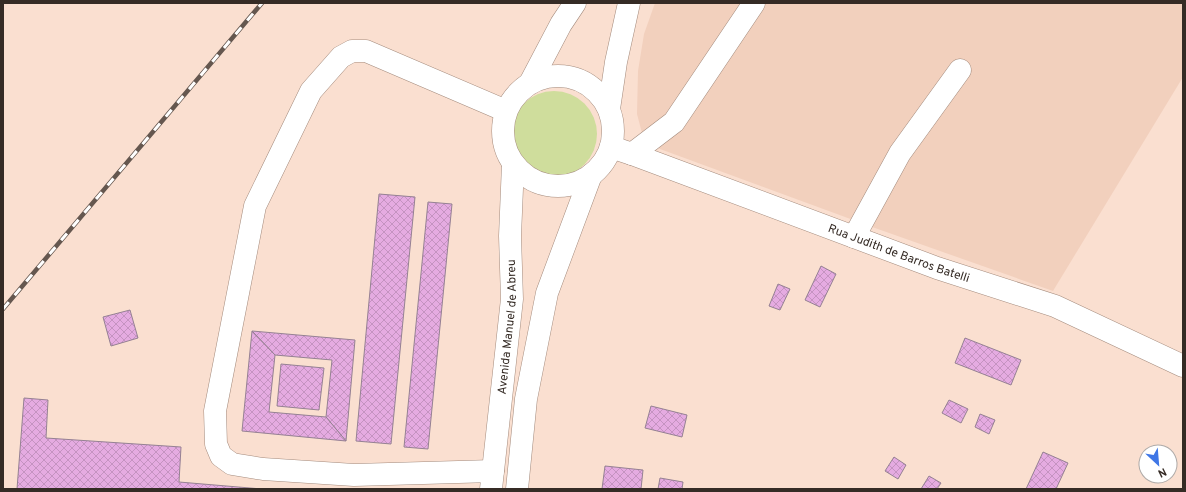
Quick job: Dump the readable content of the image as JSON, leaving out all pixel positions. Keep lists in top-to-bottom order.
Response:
{
  "streets": {
    "main road": ["Rua Judith de Barros Batelli", "Avenida Manuel de Abreu"]
  },
  "crossings": [
    ["Rua Judith de Barros Batelli", "Avenida Manuel de Abreu"]
  ],
  "north": "bottom right"
}
